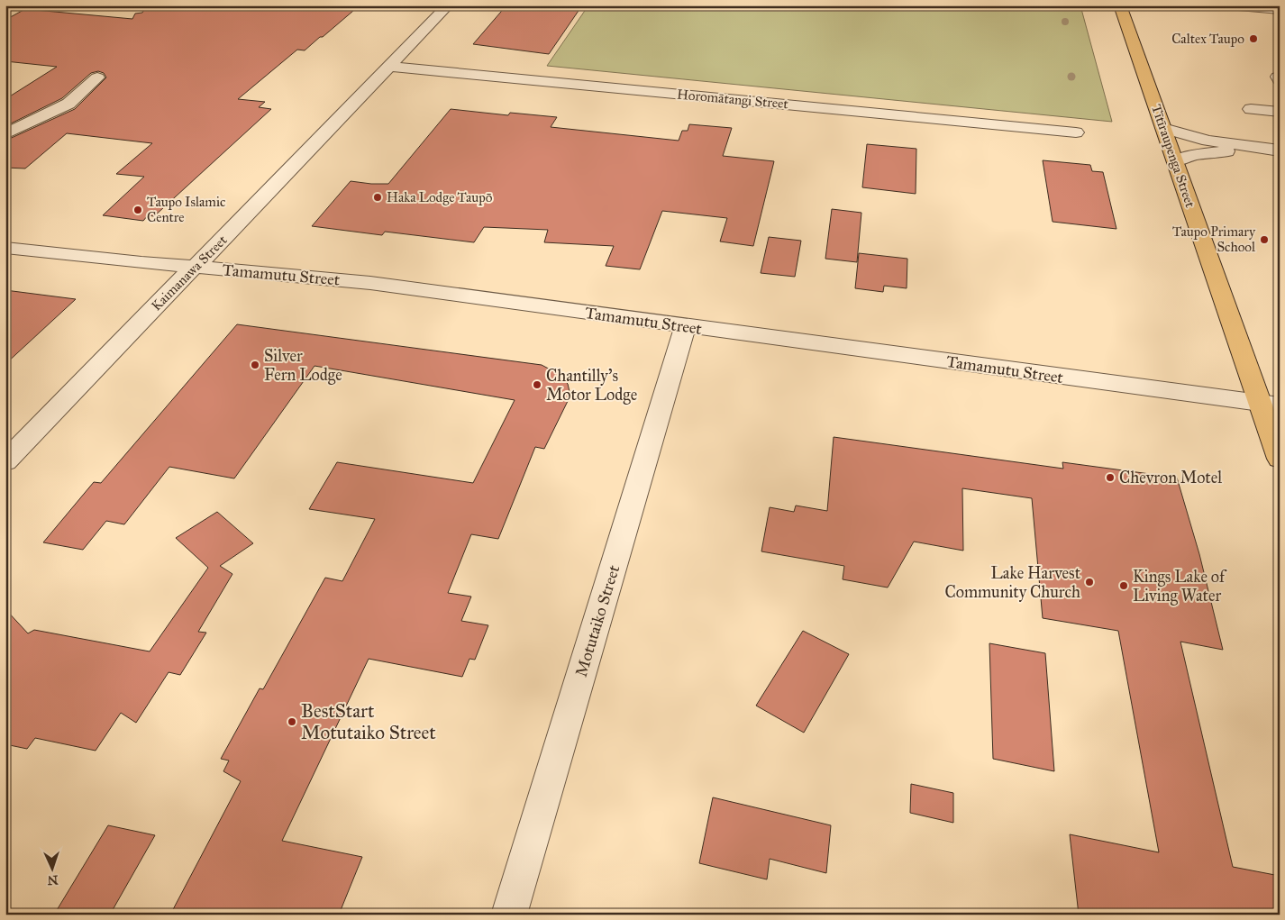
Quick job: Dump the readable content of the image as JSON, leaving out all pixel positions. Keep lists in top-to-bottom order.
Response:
{
  "streets": {
    "main road": ["Tītīraupenga Street"],
    "street": [
      "Horomātangi Street",
      "Kaimanawa Street",
      "Tamamutu Street",
      "Motutaiko Street"
    ]
  },
  "crossings": [
    ["Horomātangi Street", "Kaimanawa Street"],
    ["Tītīraupenga Street", "Tamamutu Street"],
    ["Kaimanawa Street", "Tamamutu Street"],
    ["Tamamutu Street", "Motutaiko Street"]
  ],
  "places": [
    "Caltex Taupo",
    "Haka Lodge Taupō",
    "Taupo Islamic Centre",
    "Taupo Primary School",
    "Silver Fern Lodge",
    "Chantilly's Motor Lodge",
    "Chevron Motel",
    "Lake Harvest Community Church",
    "Kings Lake of Living Water",
    "BestStart Motutaiko Street"
  ],
  "north": "bottom"
}
